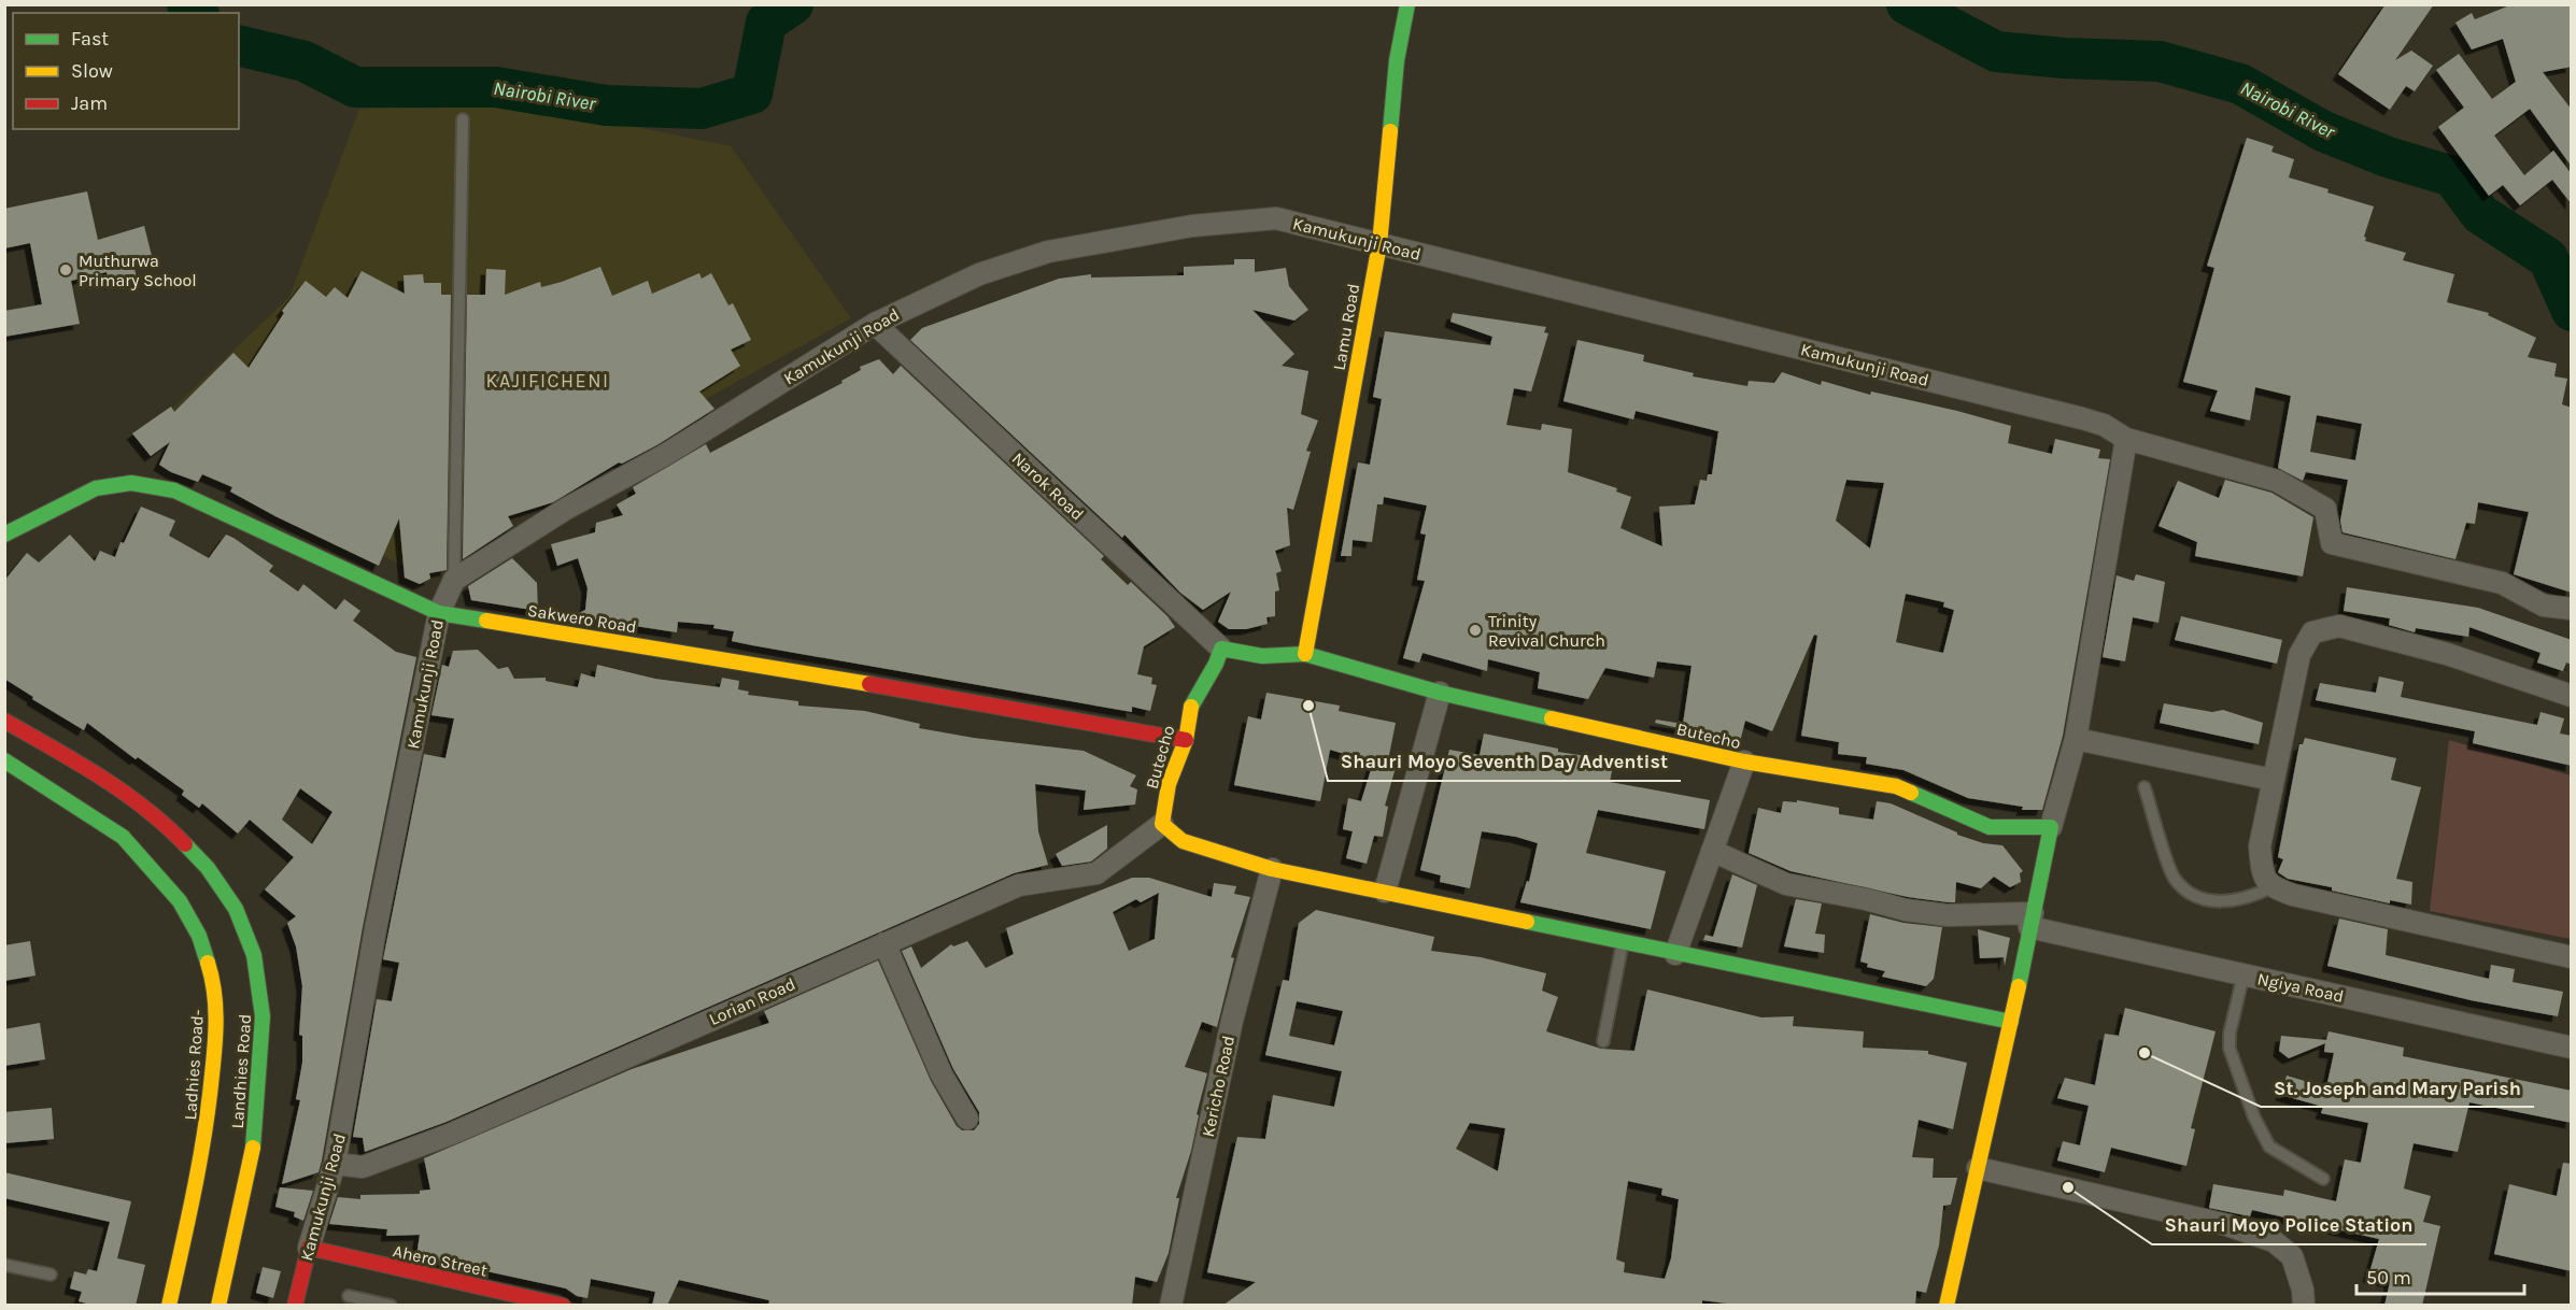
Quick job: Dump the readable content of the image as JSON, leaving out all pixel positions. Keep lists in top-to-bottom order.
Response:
{
  "streets": {
    "street": [
      "Kamukunji Road",
      "Lamu Road",
      "Narok Road",
      "Sakwero Road",
      "Butecho",
      "Ngiya Road",
      "Lorian Road",
      "Ladhies Road-",
      "Landhies Road",
      "Kericho Road",
      "Ahero Street"
    ]
  },
  "crossings": [
    ["Kamukunji Road", "Lamu Road"],
    ["Kamukunji Road", "Narok Road"],
    ["Kamukunji Road", "Sakwero Road"],
    ["Kamukunji Road", "Lorian Road"],
    ["Kamukunji Road", "Ahero Street"],
    ["Lamu Road", "Butecho"],
    ["Narok Road", "Butecho"],
    ["Sakwero Road", "Butecho"],
    ["Butecho", "Lorian Road"]
  ],
  "districts": ["KAJIFICHENI"],
  "water": ["Nairobi River"],
  "places": [
    "Muthurwa Primary School",
    "Trinity Revival Church",
    "Shauri Moyo Seventh Day Adventist",
    "St. Joseph and Mary Parish",
    "Shauri Moyo Police Station"
  ],
  "legend": ["Fast", "Slow", "Jam"],
  "scale_bar": "50 m"
}
